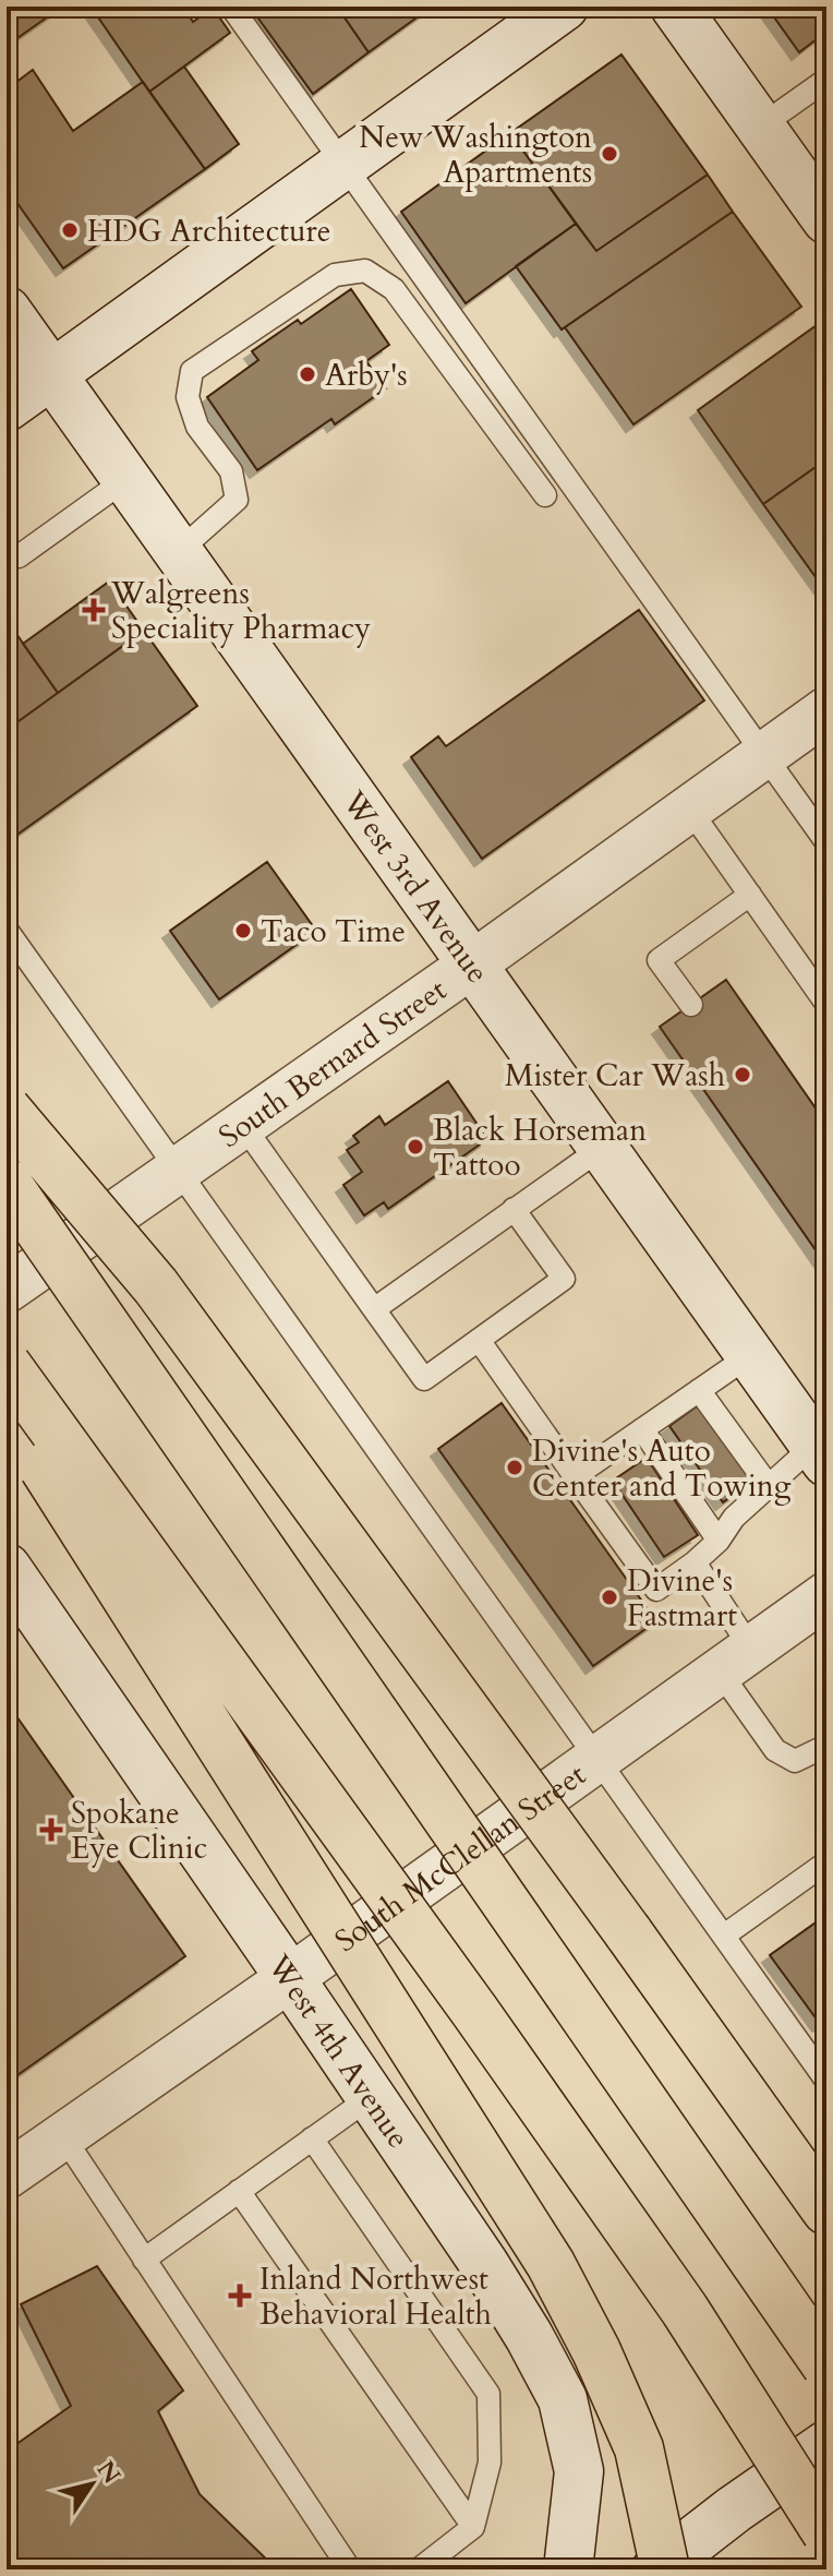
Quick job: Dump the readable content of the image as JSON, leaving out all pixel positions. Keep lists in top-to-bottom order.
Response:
{
  "streets": {
    "main road": ["West 3rd Avenue", "West 4th Avenue"],
    "street": ["South Bernard Street", "South McClellan Street"]
  },
  "crossings": [
    ["West 3rd Avenue", "South Bernard Street"],
    ["South McClellan Street", "West 4th Avenue"]
  ],
  "places": {
    "other": [
      "New Washington Apartments",
      "HDG Architecture",
      "Arby's",
      "Taco Time",
      "Mister Car Wash",
      "Black Horseman Tattoo",
      "Divine's Auto Center and Towing",
      "Divine's Fastmart"
    ],
    "health": ["Walgreens Speciality Pharmacy", "Spokane Eye Clinic", "Inland Northwest Behavioral Health"]
  },
  "north": "top right"
}
